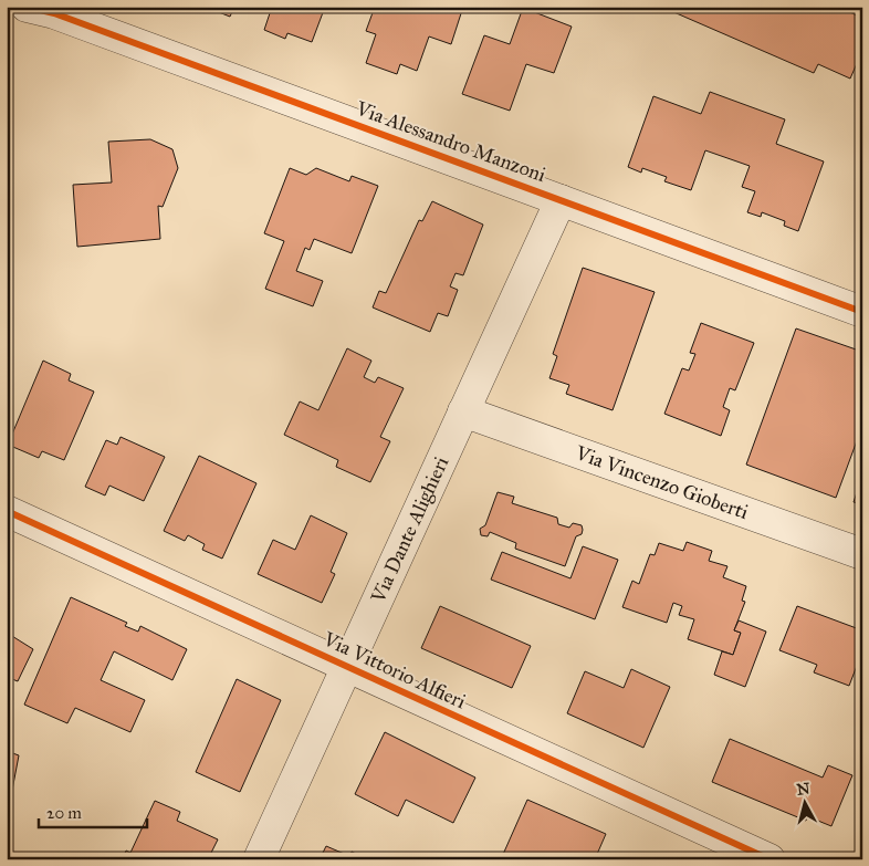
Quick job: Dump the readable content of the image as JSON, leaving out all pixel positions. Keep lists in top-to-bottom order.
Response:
{
  "streets": {
    "street": [
      "Via Alessandro Manzoni",
      "Via Vincenzo Gioberti",
      "Via Dante Alighieri",
      "Via Vittorio Alfieri"
    ]
  },
  "crossings": [
    ["Via Alessandro Manzoni", "Via Dante Alighieri"],
    ["Via Vincenzo Gioberti", "Via Dante Alighieri"],
    ["Via Dante Alighieri", "Via Vittorio Alfieri"]
  ],
  "scale_bar": "20 m",
  "north": "top"
}
